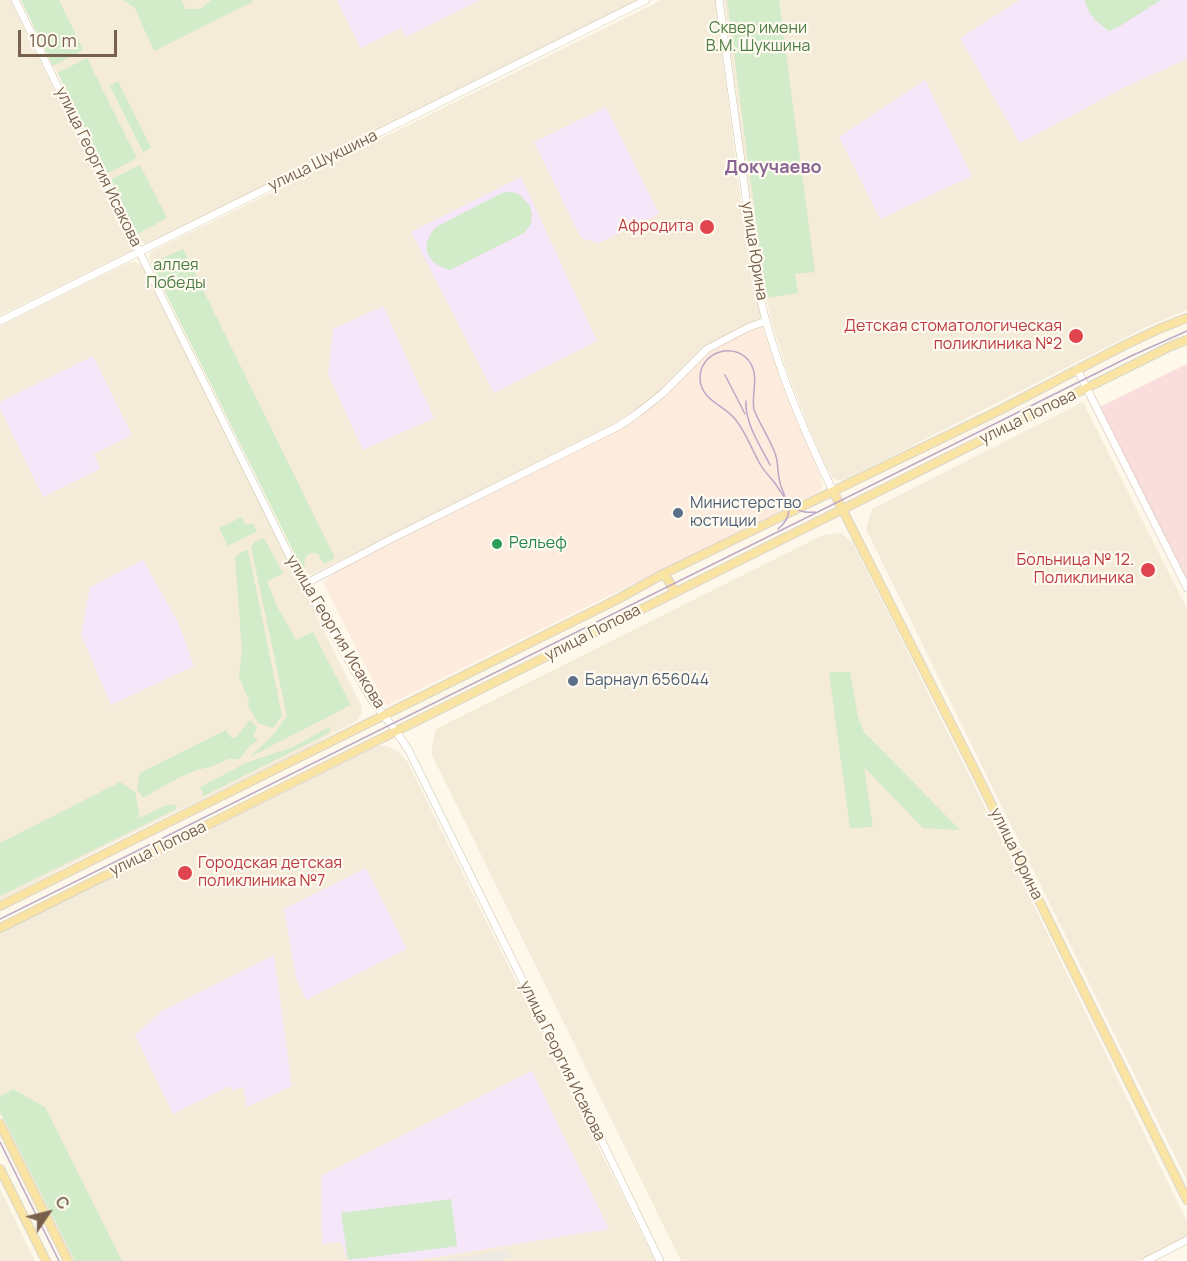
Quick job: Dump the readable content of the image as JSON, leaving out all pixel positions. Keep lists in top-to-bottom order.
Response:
{
  "streets": {
    "main road": ["улица Юрина", "улица Попова"],
    "street": ["улица Шукшина", "улица Георгия Исакова"]
  },
  "crossings": [
    ["улица Шукшина", "улица Георгия Исакова"],
    ["улица Георгия Исакова", "улица Попова"],
    ["улица Юрина", "улица Попова"]
  ],
  "districts": ["Докучаево"],
  "parks": ["Сквер имени В.М. Шукшина", "аллея Победы"],
  "places": [
    "Афродита",
    "Детская стоматологическая поликлиника №2",
    "Министерство юстиции",
    "Рельеф",
    "Больница № 12. Поликлиника",
    "Барнаул 656044",
    "Городская детская поликлиника №7"
  ],
  "scale_bar": "100 m",
  "north": "top right"
}
